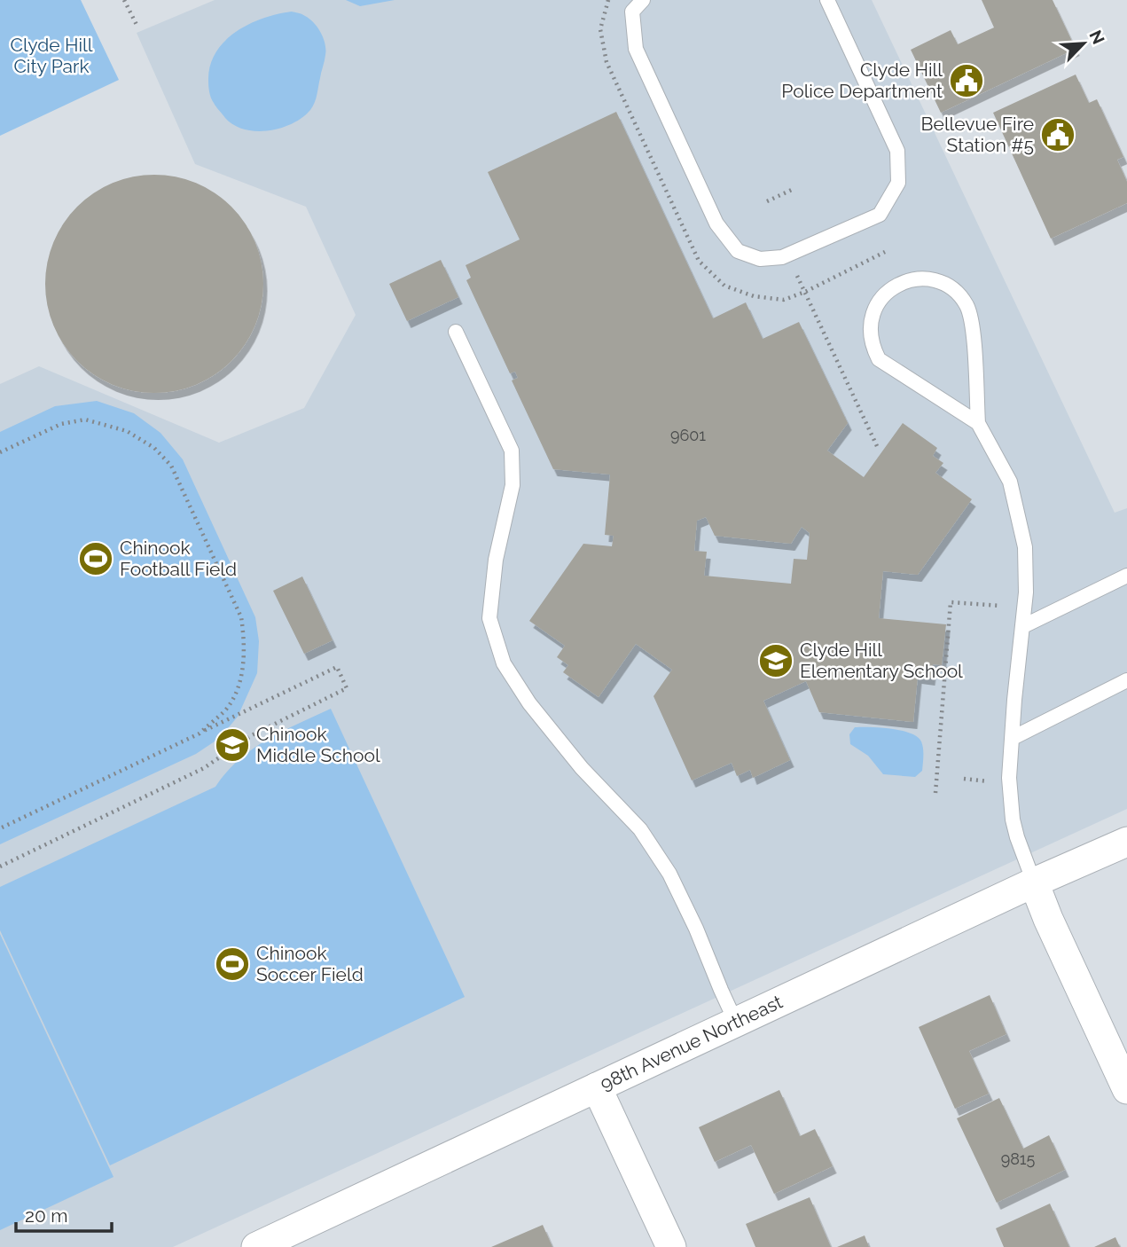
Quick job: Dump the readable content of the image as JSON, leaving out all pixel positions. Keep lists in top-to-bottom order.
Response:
{
  "streets": {
    "street": ["98th Avenue Northeast"]
  },
  "parks": ["Clyde Hill City Park"],
  "places": {
    "public building": ["Clyde Hill Police Department", "Bellevue Fire Station #5"],
    "sports": ["Chinook Football Field", "Chinook Soccer Field"],
    "school or university": ["Clyde Hill Elementary School", "Chinook Middle School"]
  },
  "house_numbers": ["9601", "9815"],
  "scale_bar": "20 m",
  "north": "top right"
}
